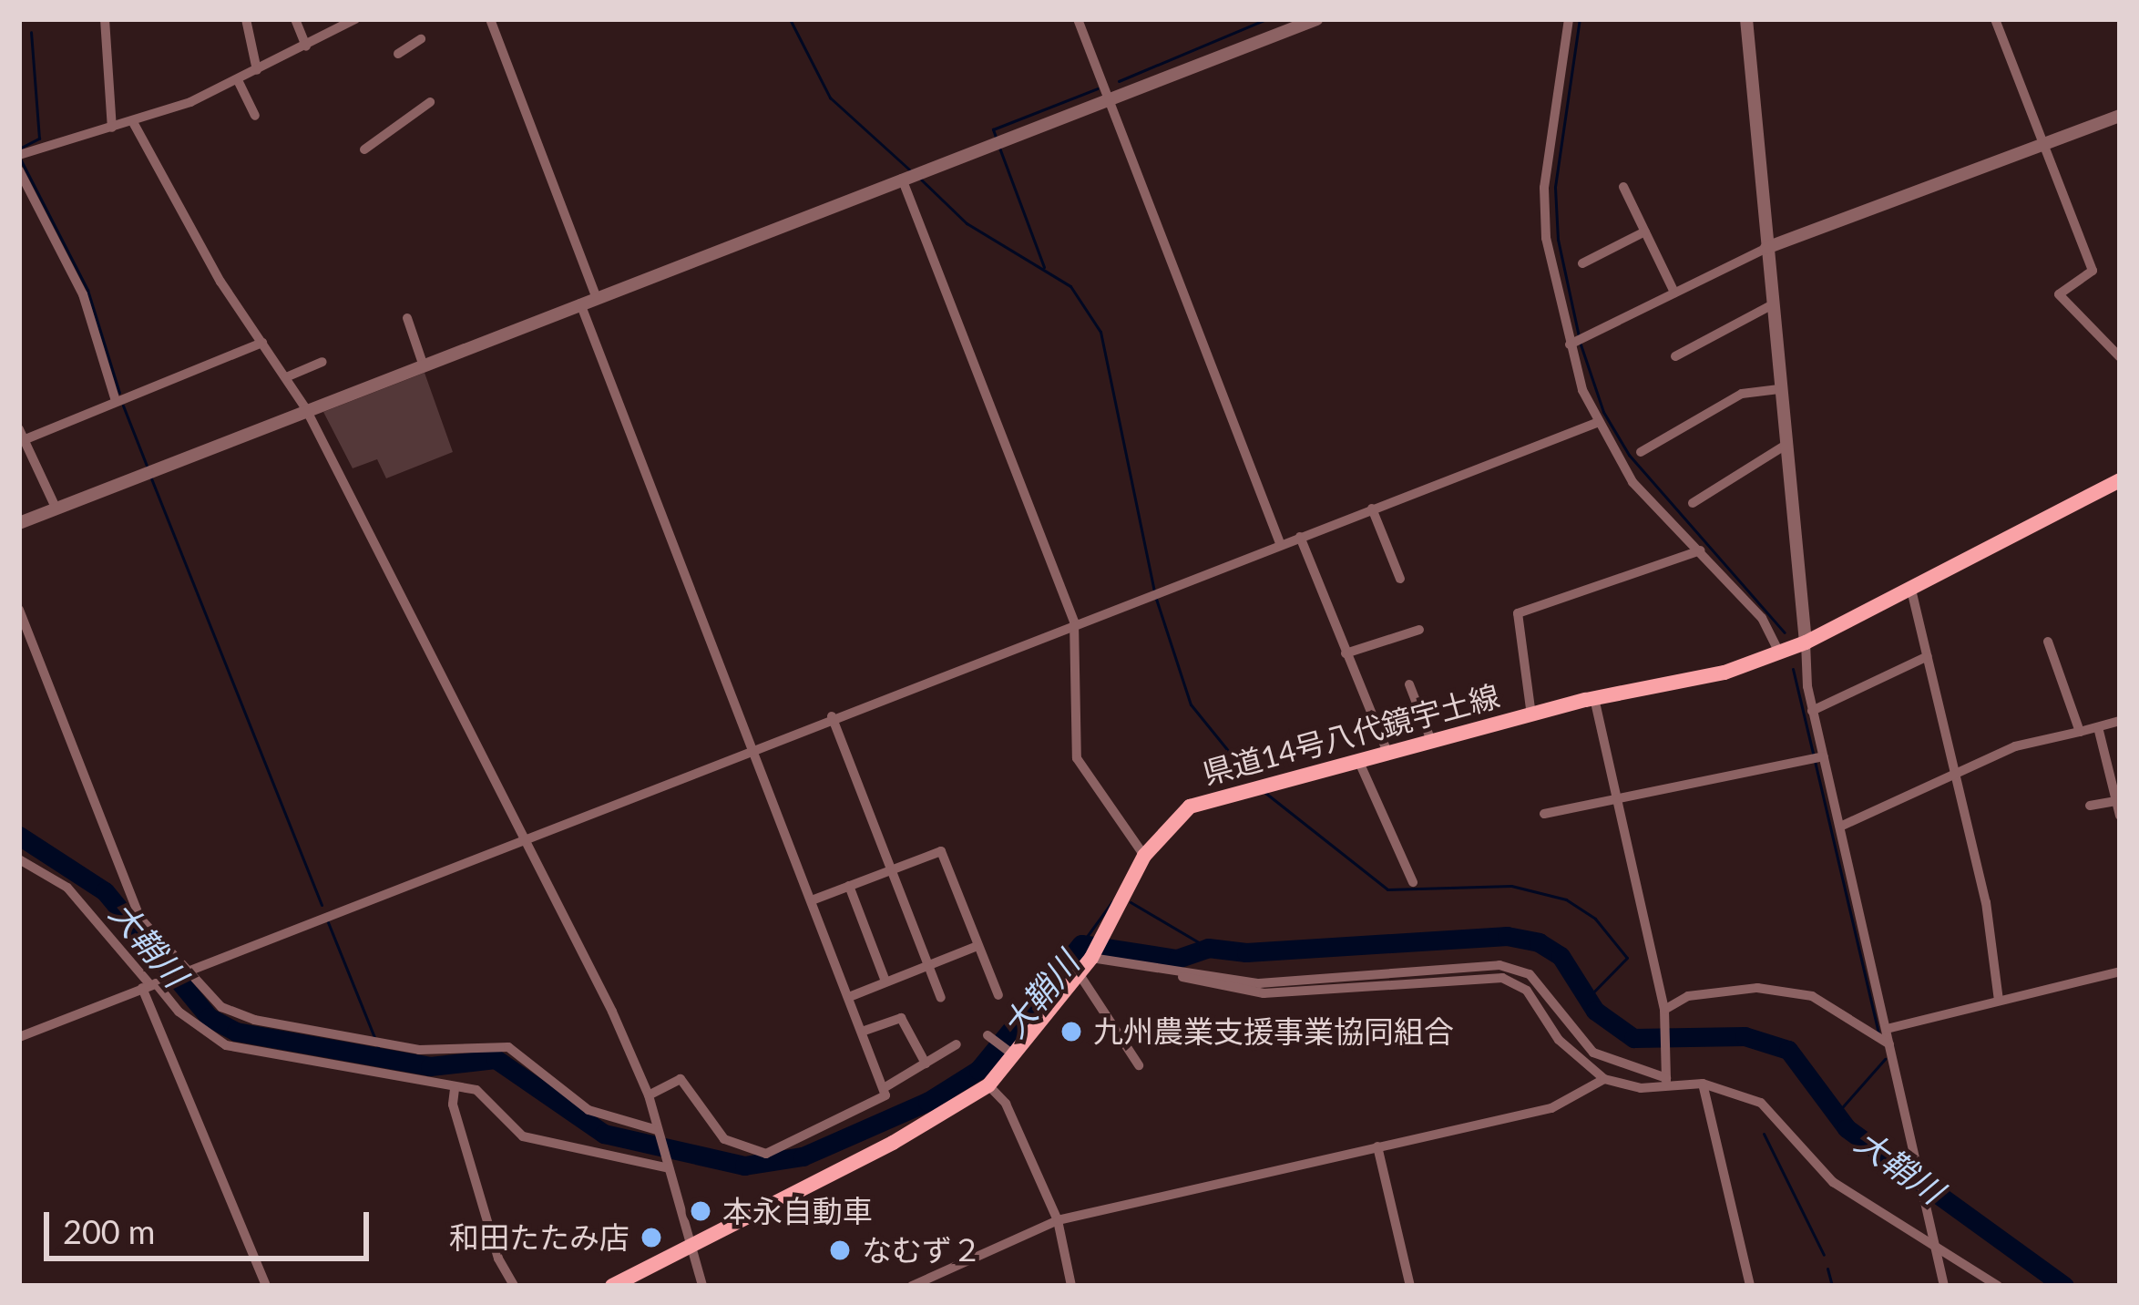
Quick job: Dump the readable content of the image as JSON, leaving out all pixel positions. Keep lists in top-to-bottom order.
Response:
{
  "streets": {
    "main road": ["県道14号八代鏡宇土線"]
  },
  "water": ["大鞘川"],
  "places": [
    "九州農業支援事業協同組合",
    "本永自動車",
    "和田たたみ店",
    "なむず２"
  ],
  "scale_bar": "200 m"
}
